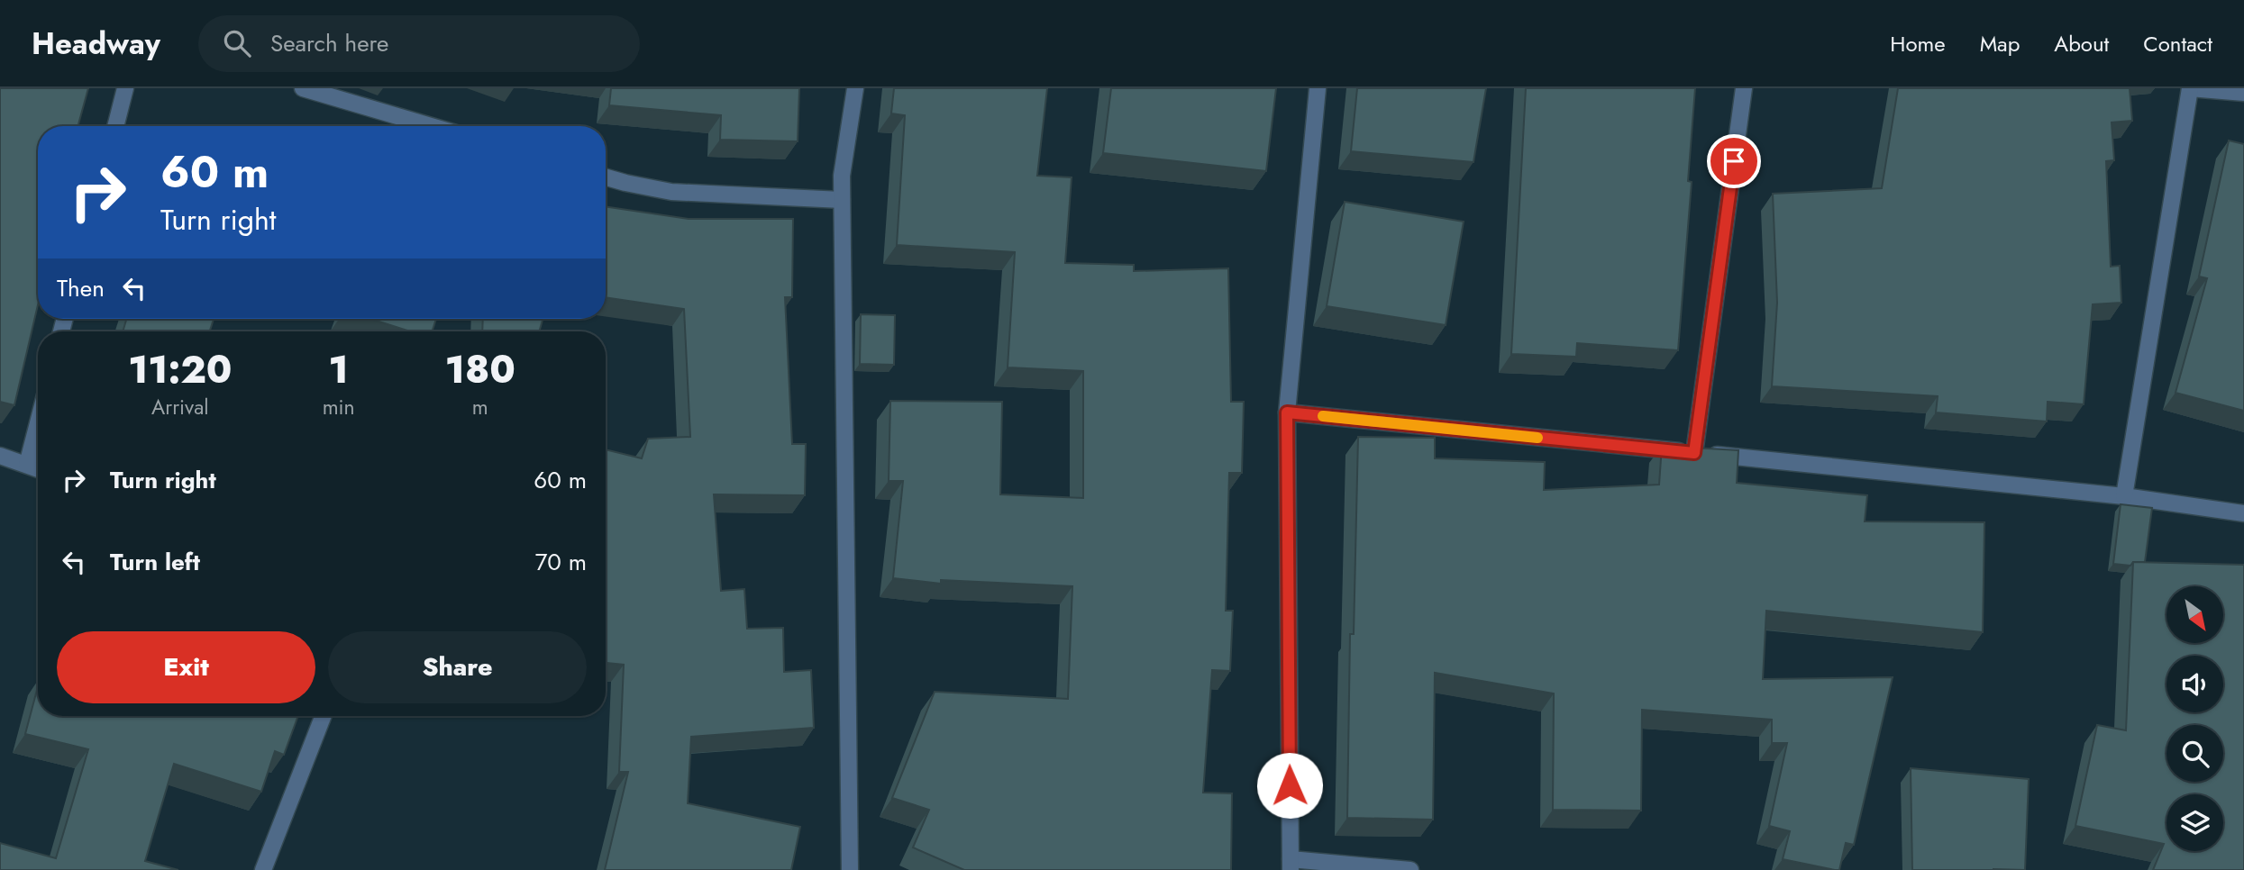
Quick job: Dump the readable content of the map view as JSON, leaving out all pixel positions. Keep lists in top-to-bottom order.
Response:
{
  "north": "bottom right",
  "page": {
    "header": "Headway",
    "search": "Search here",
    "nav": [
      "Home",
      "Map",
      "About",
      "Contact"
    ],
    "turn": ["60 m", "Turn right"],
    "then": "Then",
    "eta": [
      "11:20",
      "Arrival",
      "1",
      "min",
      "180",
      "m"
    ],
    "list": [
      {
        "name": "Turn right",
        "value": "60 m"
      },
      {
        "name": "Turn left",
        "value": "70 m"
      }
    ],
    "buttons": ["Exit", "Share"]
  }
}
